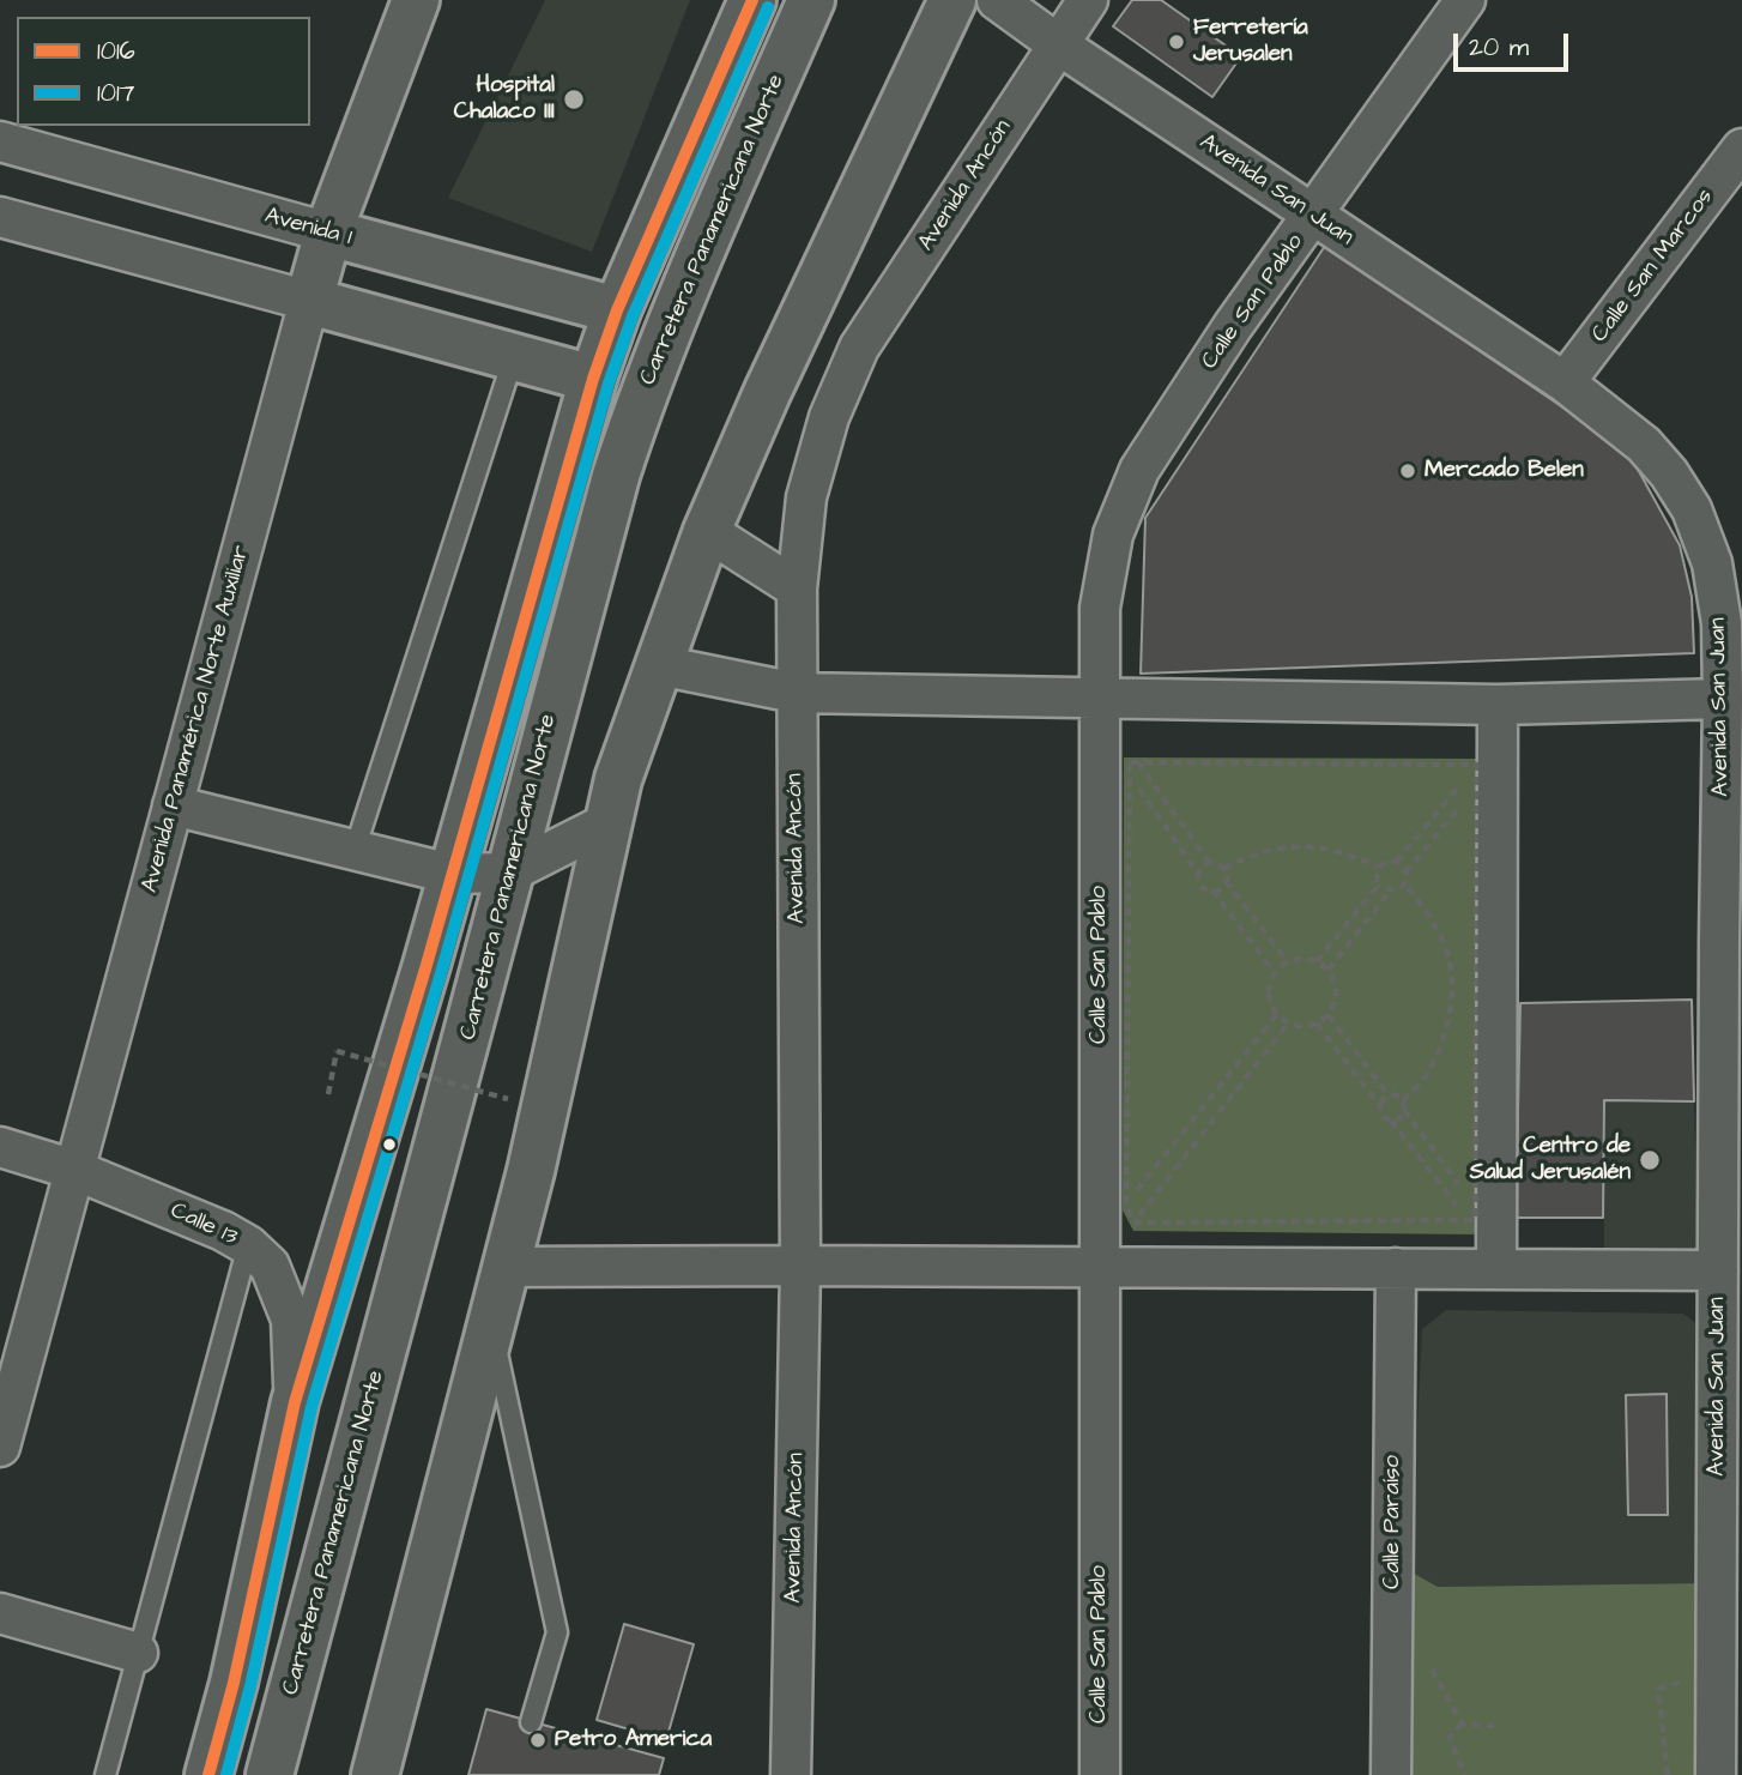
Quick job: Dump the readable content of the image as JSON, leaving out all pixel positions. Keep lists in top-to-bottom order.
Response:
{
  "streets": {
    "main road": ["Avenida 1", "Carretera Panamericana Norte", "Avenida Panamérica Norte Auxiliar"],
    "street": [
      "Avenida Ancón",
      "Avenida San Juan",
      "Calle San Marcos",
      "Calle San Pablo",
      "Calle 13",
      "Calle Paraíso"
    ]
  },
  "crossings": [
    ["Avenida Ancón", "Avenida San Juan"],
    ["Avenida San Juan", "Calle San Marcos"],
    ["Avenida San Juan", "Calle San Pablo"],
    ["Avenida 1", "Avenida Panamérica Norte Auxiliar"],
    ["Avenida Panamérica Norte Auxiliar", "Calle 13"]
  ],
  "places": [
    "Ferretería Jerusalen",
    "Hospital Chalaco III",
    "Mercado Belen",
    "Centro de Salud Jerusalén",
    "Petro America"
  ],
  "lines": ["transit line 1016", "transit line 1017"],
  "legend": ["1016", "1017"],
  "scale_bar": "20 m"
}
